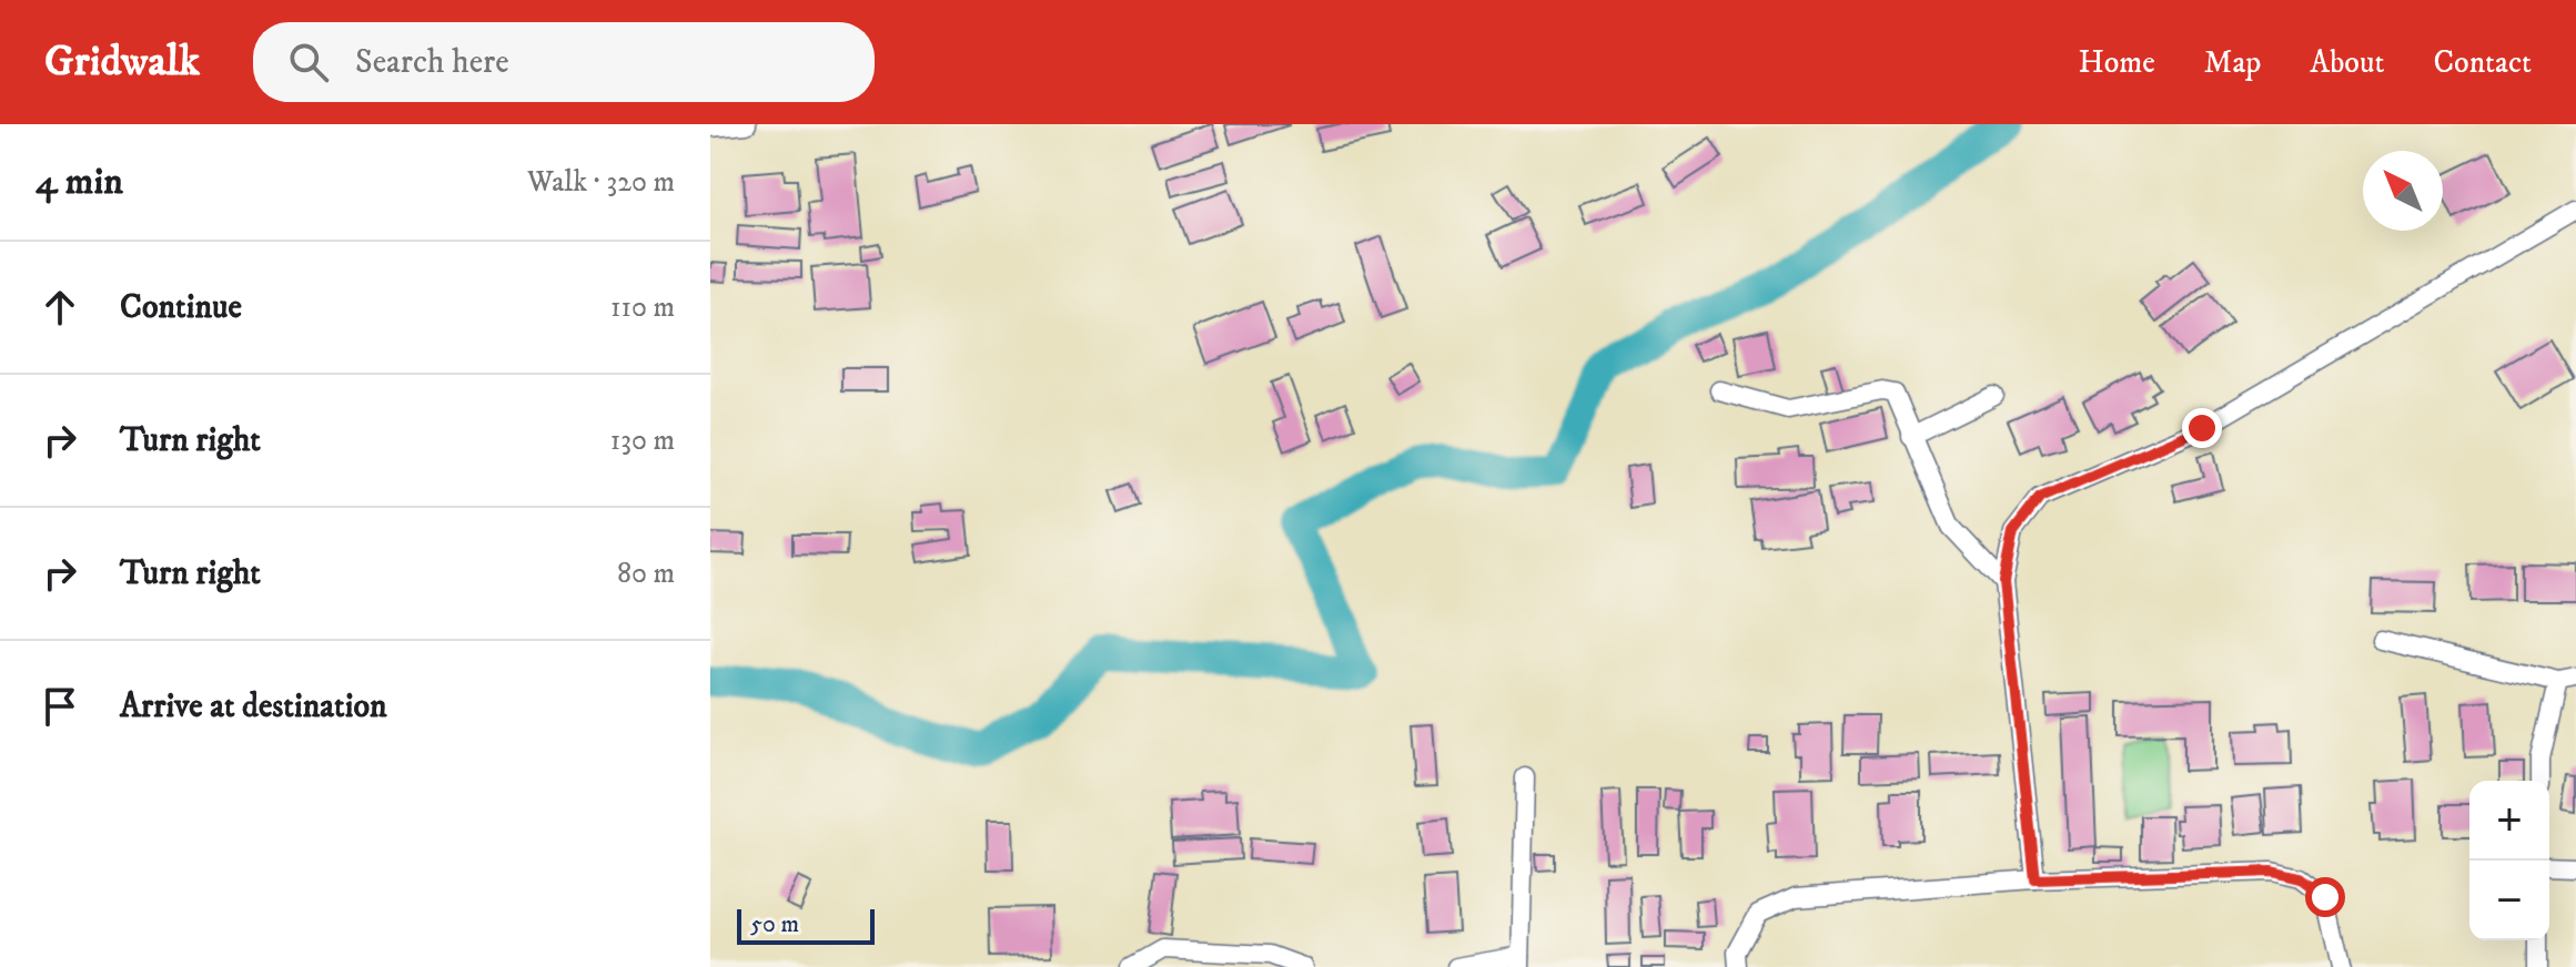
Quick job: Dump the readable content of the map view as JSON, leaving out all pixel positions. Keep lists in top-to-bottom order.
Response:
{
  "scale_bar": "50 m",
  "north": "top left",
  "page": {
    "header": "Gridwalk",
    "search": "Search here",
    "nav": [
      "Home",
      "Map",
      "About",
      "Contact"
    ],
    "heading": ["4 min", "Walk · 320 m"],
    "list": [
      ["Continue", "110 m"],
      ["Turn right", "130 m"],
      ["Turn right", "80 m"],
      "Arrive at destination"
    ],
    "map_buttons": ["+", "−"],
    "scale": "50 m"
  }
}
